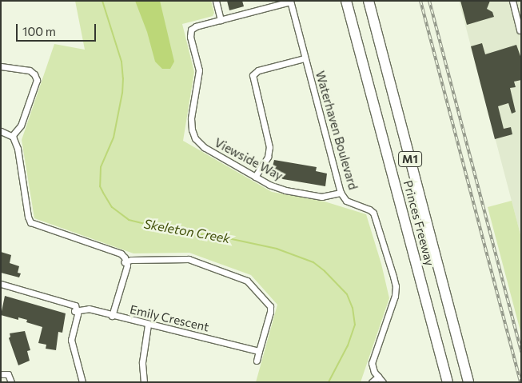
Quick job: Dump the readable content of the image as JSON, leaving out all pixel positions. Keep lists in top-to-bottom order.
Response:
{
  "streets": {
    "highway": ["M1", "Princes Freeway"],
    "street": ["Waterhaven Boulevard", "Viewside Way", "Emily Crescent"]
  },
  "crossings": [
    ["Waterhaven Boulevard", "Viewside Way"]
  ],
  "water": ["Skeleton Creek"],
  "scale_bar": "100 m"
}
